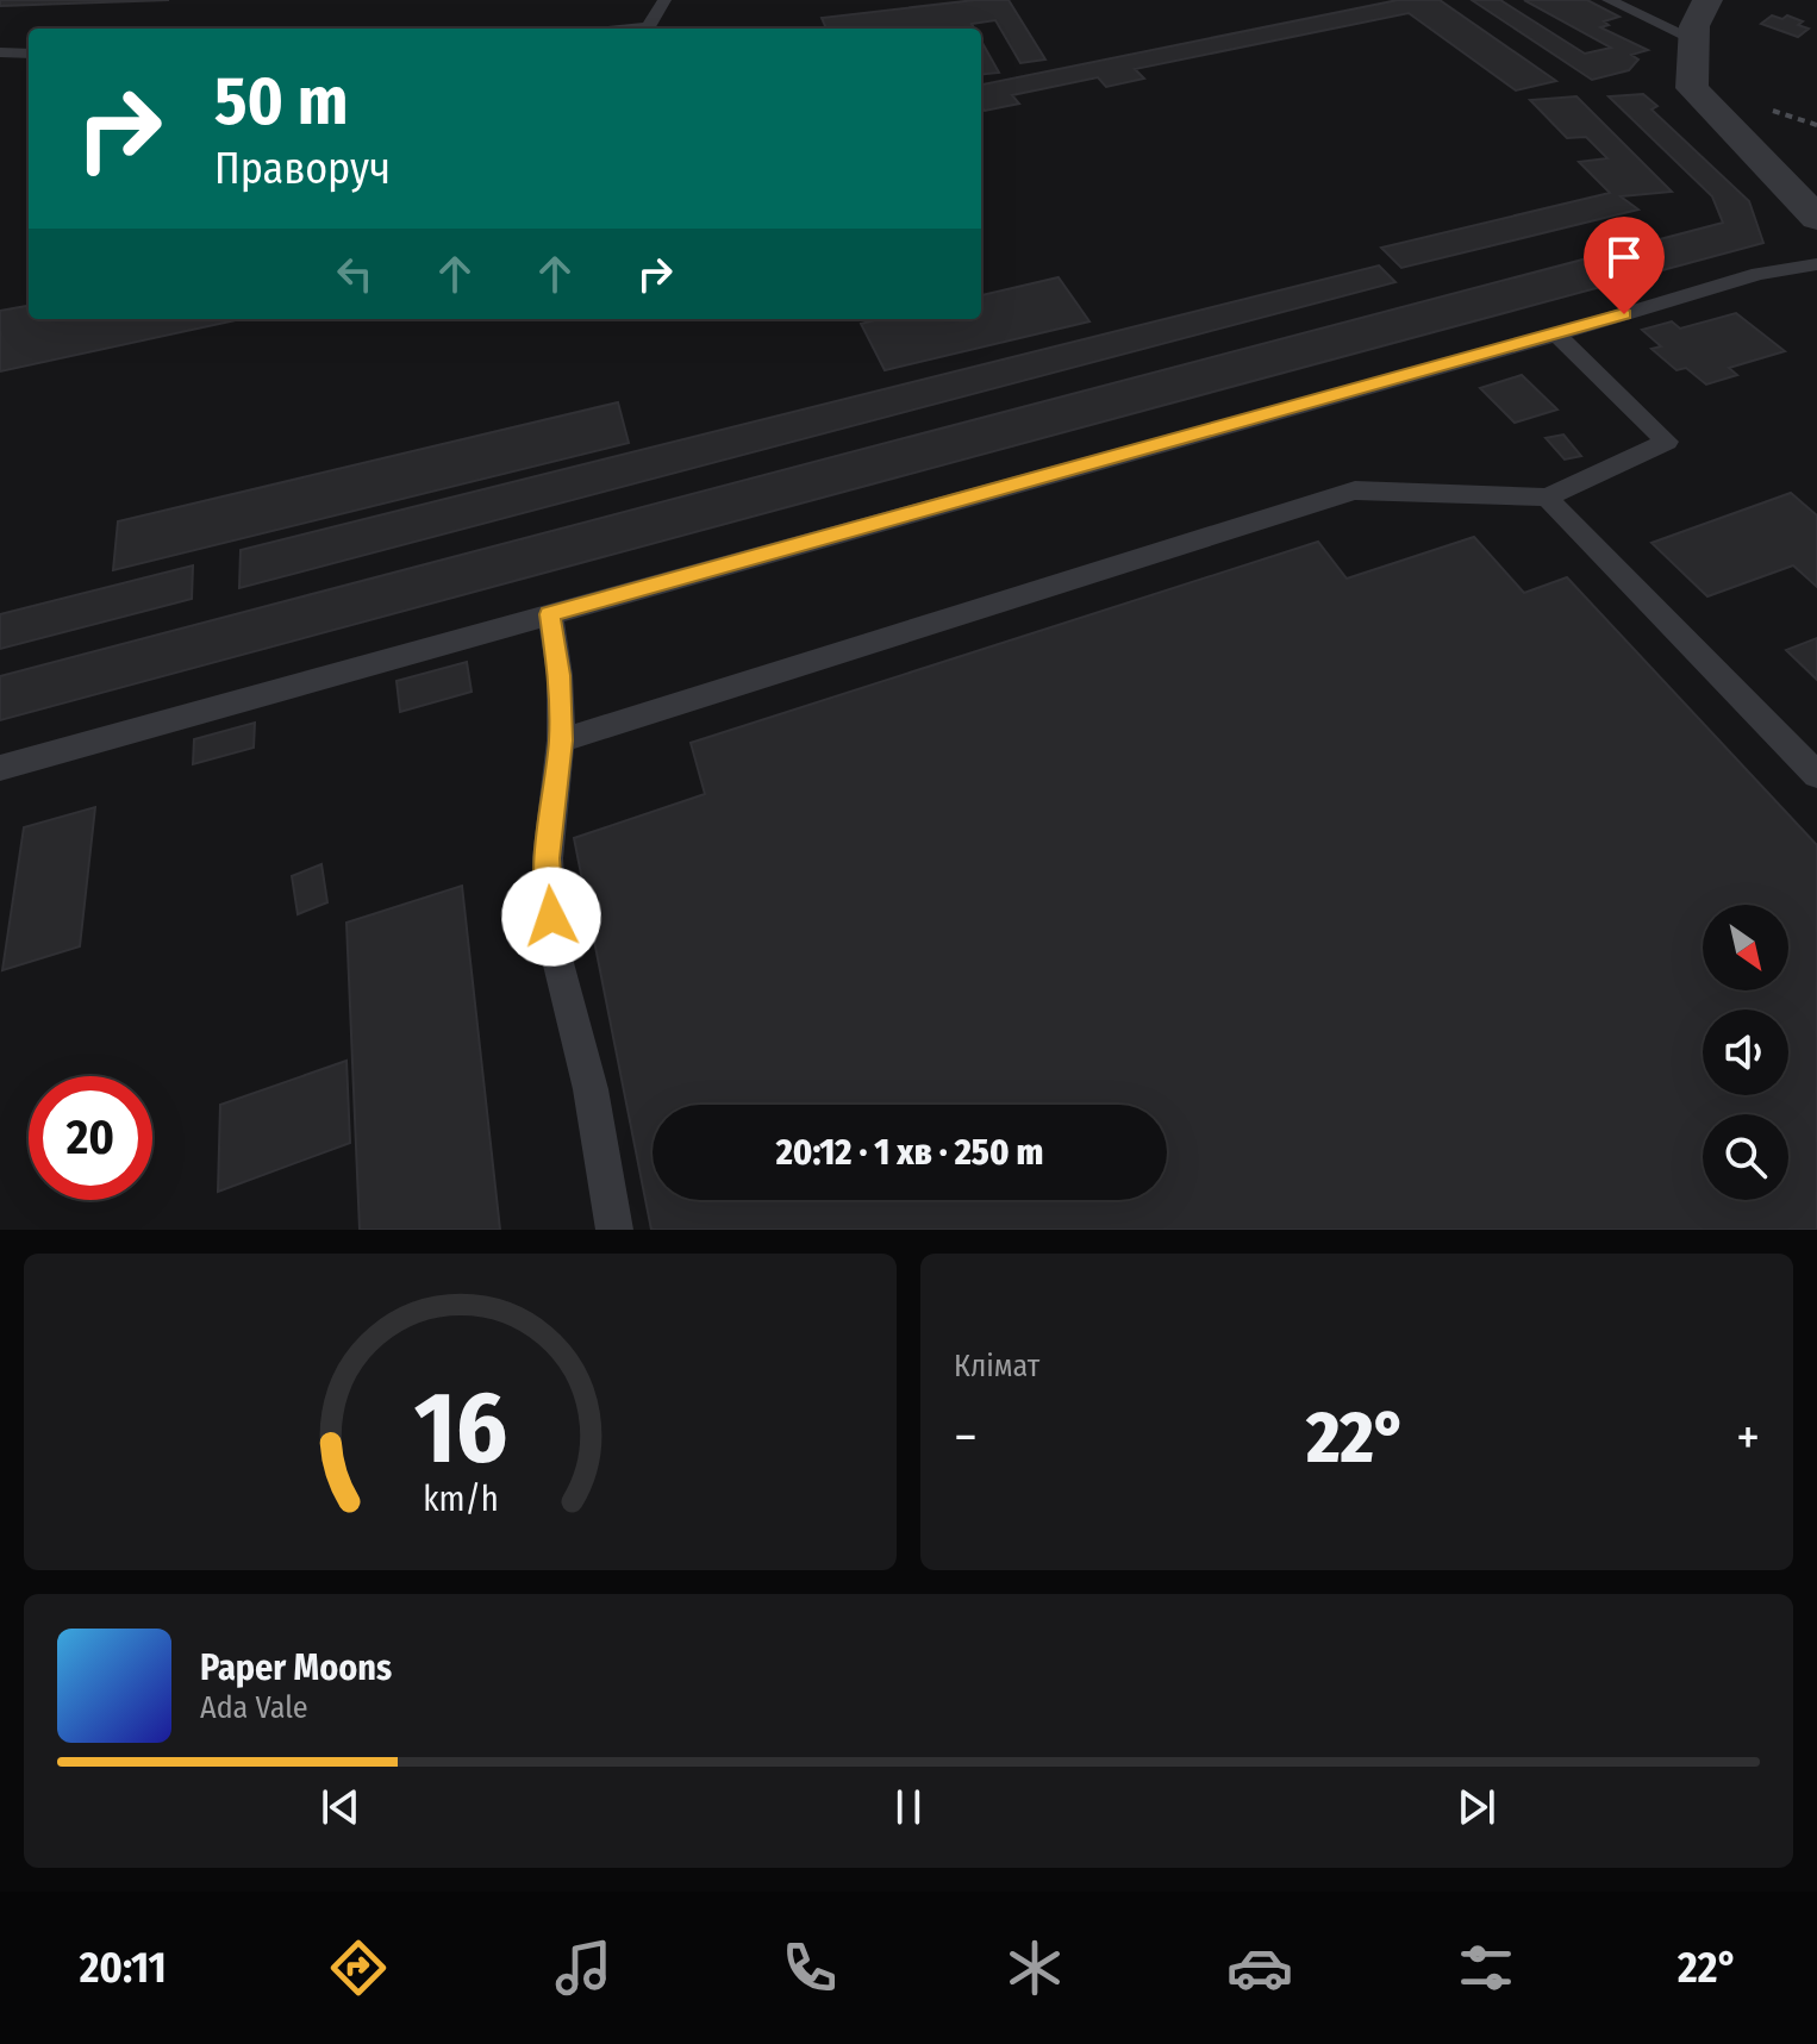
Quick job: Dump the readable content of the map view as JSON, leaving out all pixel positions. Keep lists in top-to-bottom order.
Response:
{
  "north": "bottom right",
  "page": {
    "turn": ["50 m", "Праворуч"],
    "limit": "20",
    "trip": "20:12 · 1 хв · 250 m",
    "tile": "Клімат",
    "heat": ["−", "22°", "+"],
    "song": ["Paper Moons", "Ada Vale"],
    "tabs": ["20:11", "22°"],
    "gauge": ["16", "km/h"]
  }
}
